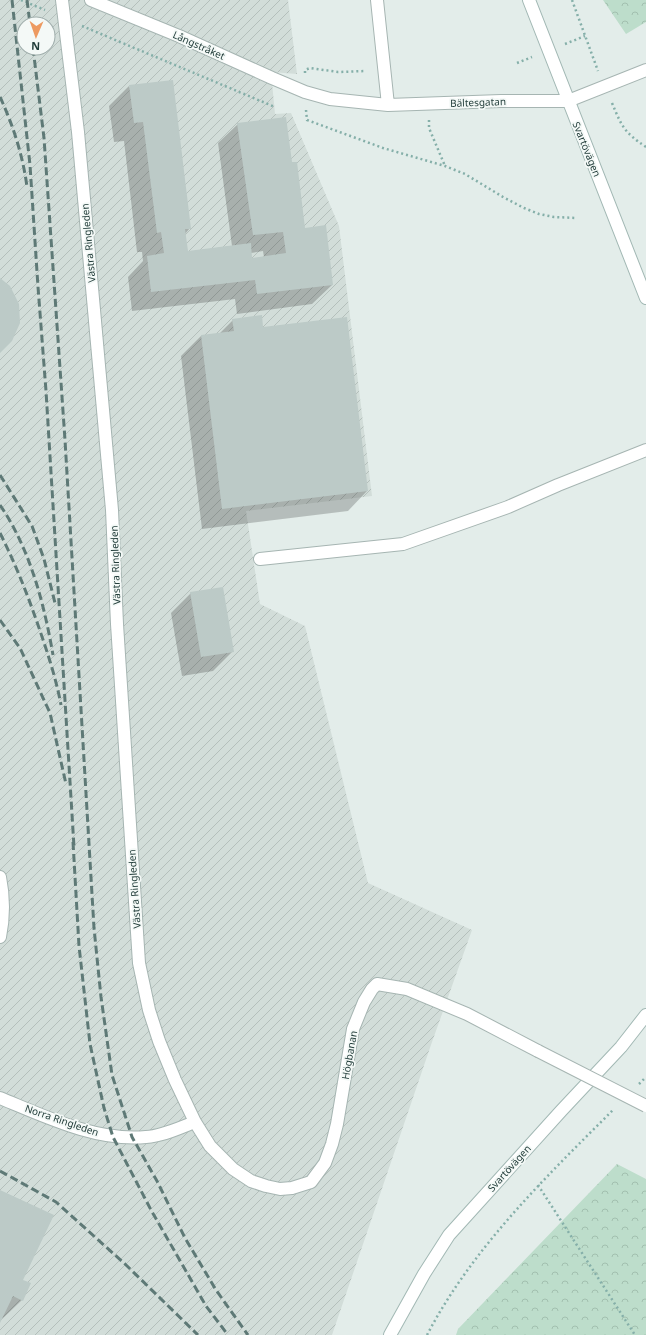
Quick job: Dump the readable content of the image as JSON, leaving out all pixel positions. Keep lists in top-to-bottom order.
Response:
{
  "streets": {
    "street": [
      "Långstråket",
      "Bältesgatan",
      "Svartövägen",
      "Västra Ringleden",
      "Högbanan",
      "Norra Ringleden"
    ]
  },
  "crossings": [
    ["Långstråket", "Bältesgatan"],
    ["Bältesgatan", "Svartövägen"],
    ["Västra Ringleden", "Högbanan"],
    ["Västra Ringleden", "Norra Ringleden"],
    ["Högbanan", "Norra Ringleden"]
  ],
  "north": "bottom"
}
